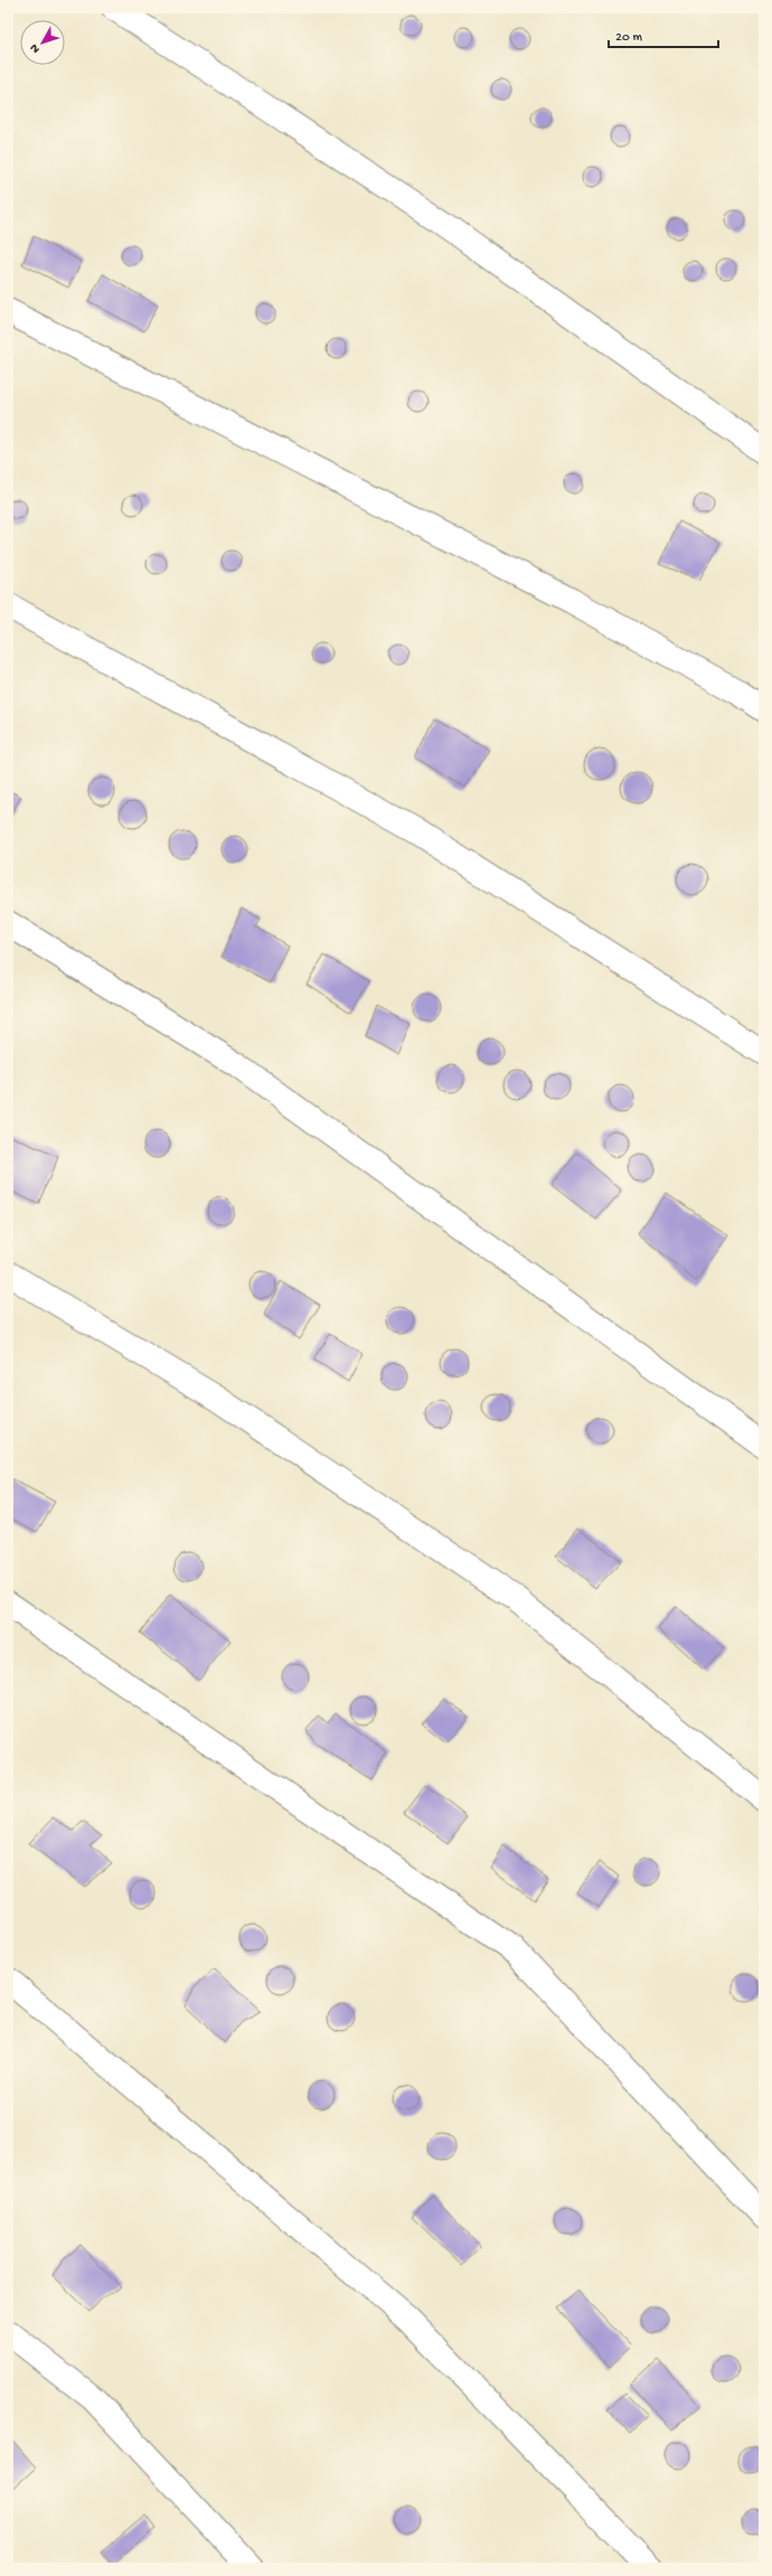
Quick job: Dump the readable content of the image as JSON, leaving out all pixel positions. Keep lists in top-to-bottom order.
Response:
{
  "scale_bar": "20 m",
  "north": "bottom left"
}
